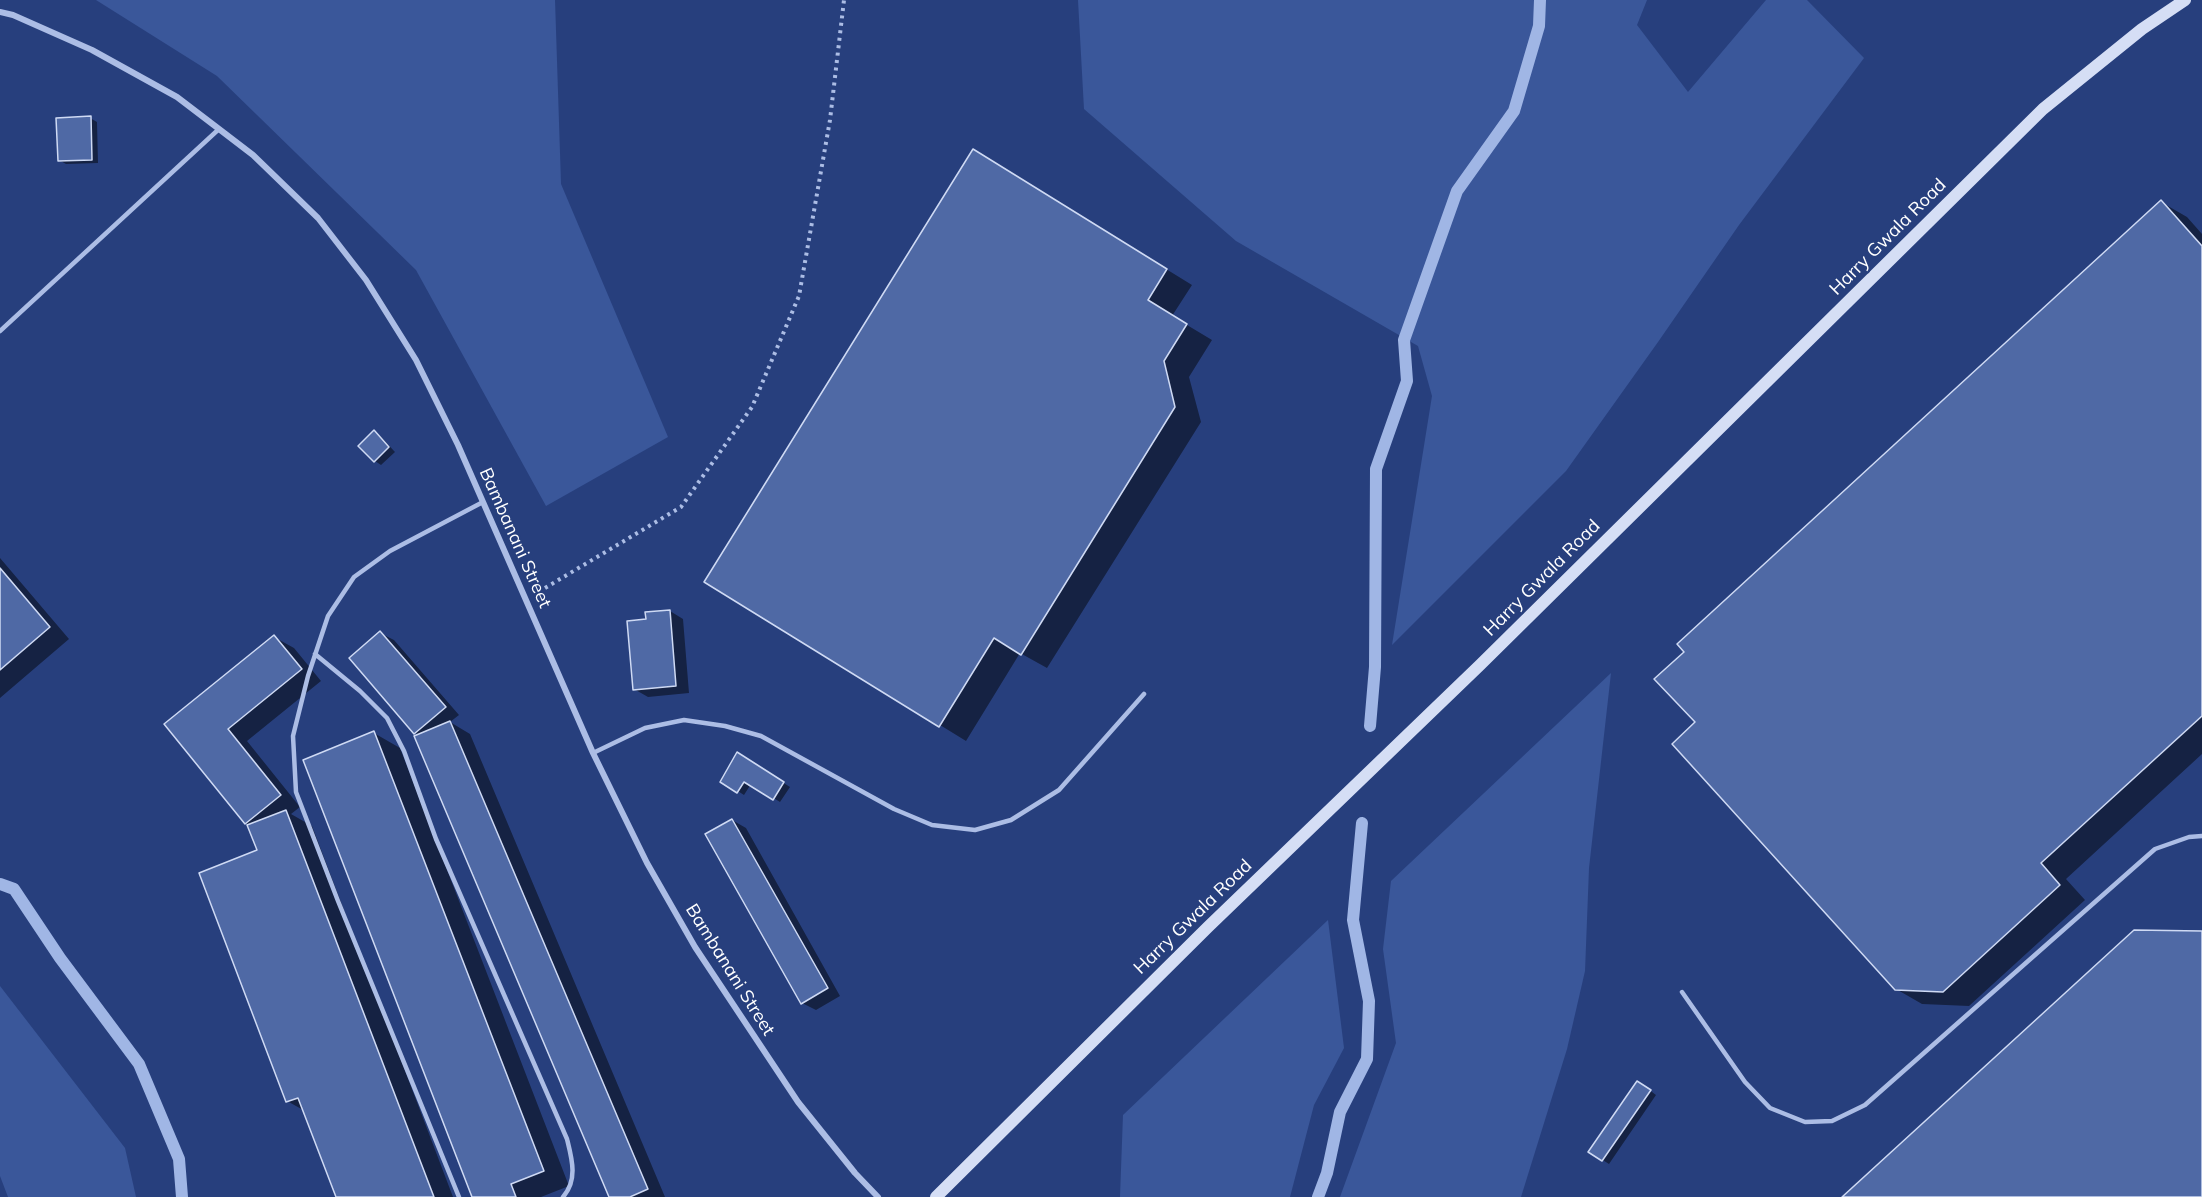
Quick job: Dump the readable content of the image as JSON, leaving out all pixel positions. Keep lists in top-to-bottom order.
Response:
{
  "streets": {
    "main road": ["Harry Gwala Road"],
    "street": ["Bambanani Street"]
  }
}
